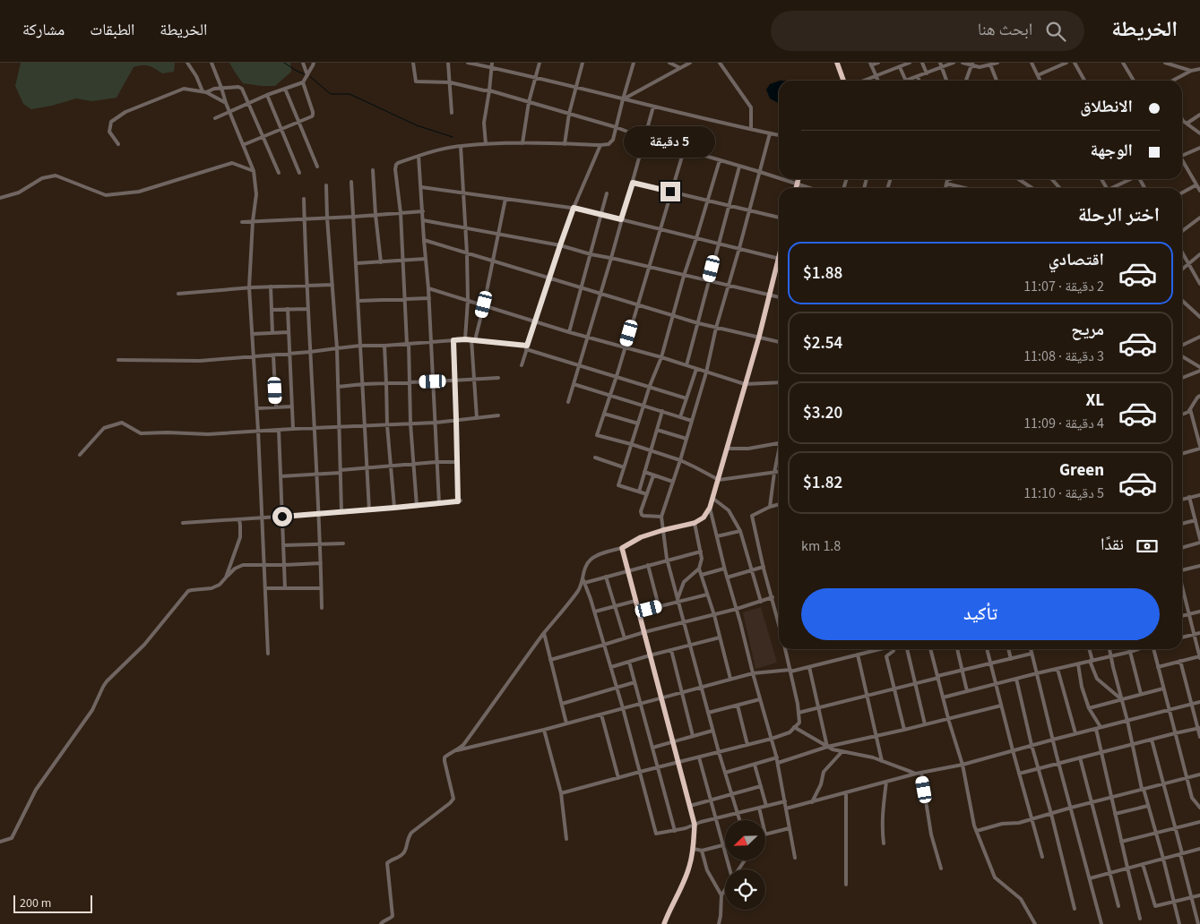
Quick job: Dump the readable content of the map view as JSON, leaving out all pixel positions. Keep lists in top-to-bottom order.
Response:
{
  "scale_bar": "200 m",
  "north": "bottom left",
  "page": {
    "header": "الخريطة",
    "search": "ابحث هنا",
    "nav": ["الخريطة", "الطبقات", "مشاركة"],
    "banner": ["الانطلاق", "الوجهة"],
    "bubble": "5 دقيقة",
    "heading": "اختر الرحلة",
    "list": [
      {
        "name": "اقتصادي",
        "note": "2 دقيقة · 11:07",
        "value": "$1.88"
      },
      {
        "name": "مريح",
        "note": "3 دقيقة · 11:08",
        "value": "$2.54"
      },
      {
        "name": "XL",
        "note": "4 دقيقة · 11:09",
        "value": "$3.20"
      },
      {
        "name": "Green",
        "note": "5 دقيقة · 11:10",
        "value": "$1.82"
      }
    ],
    "pay": ["نقدًا", "1.8 km"],
    "buttons": "تأكيد",
    "scale": "200 m"
  }
}
